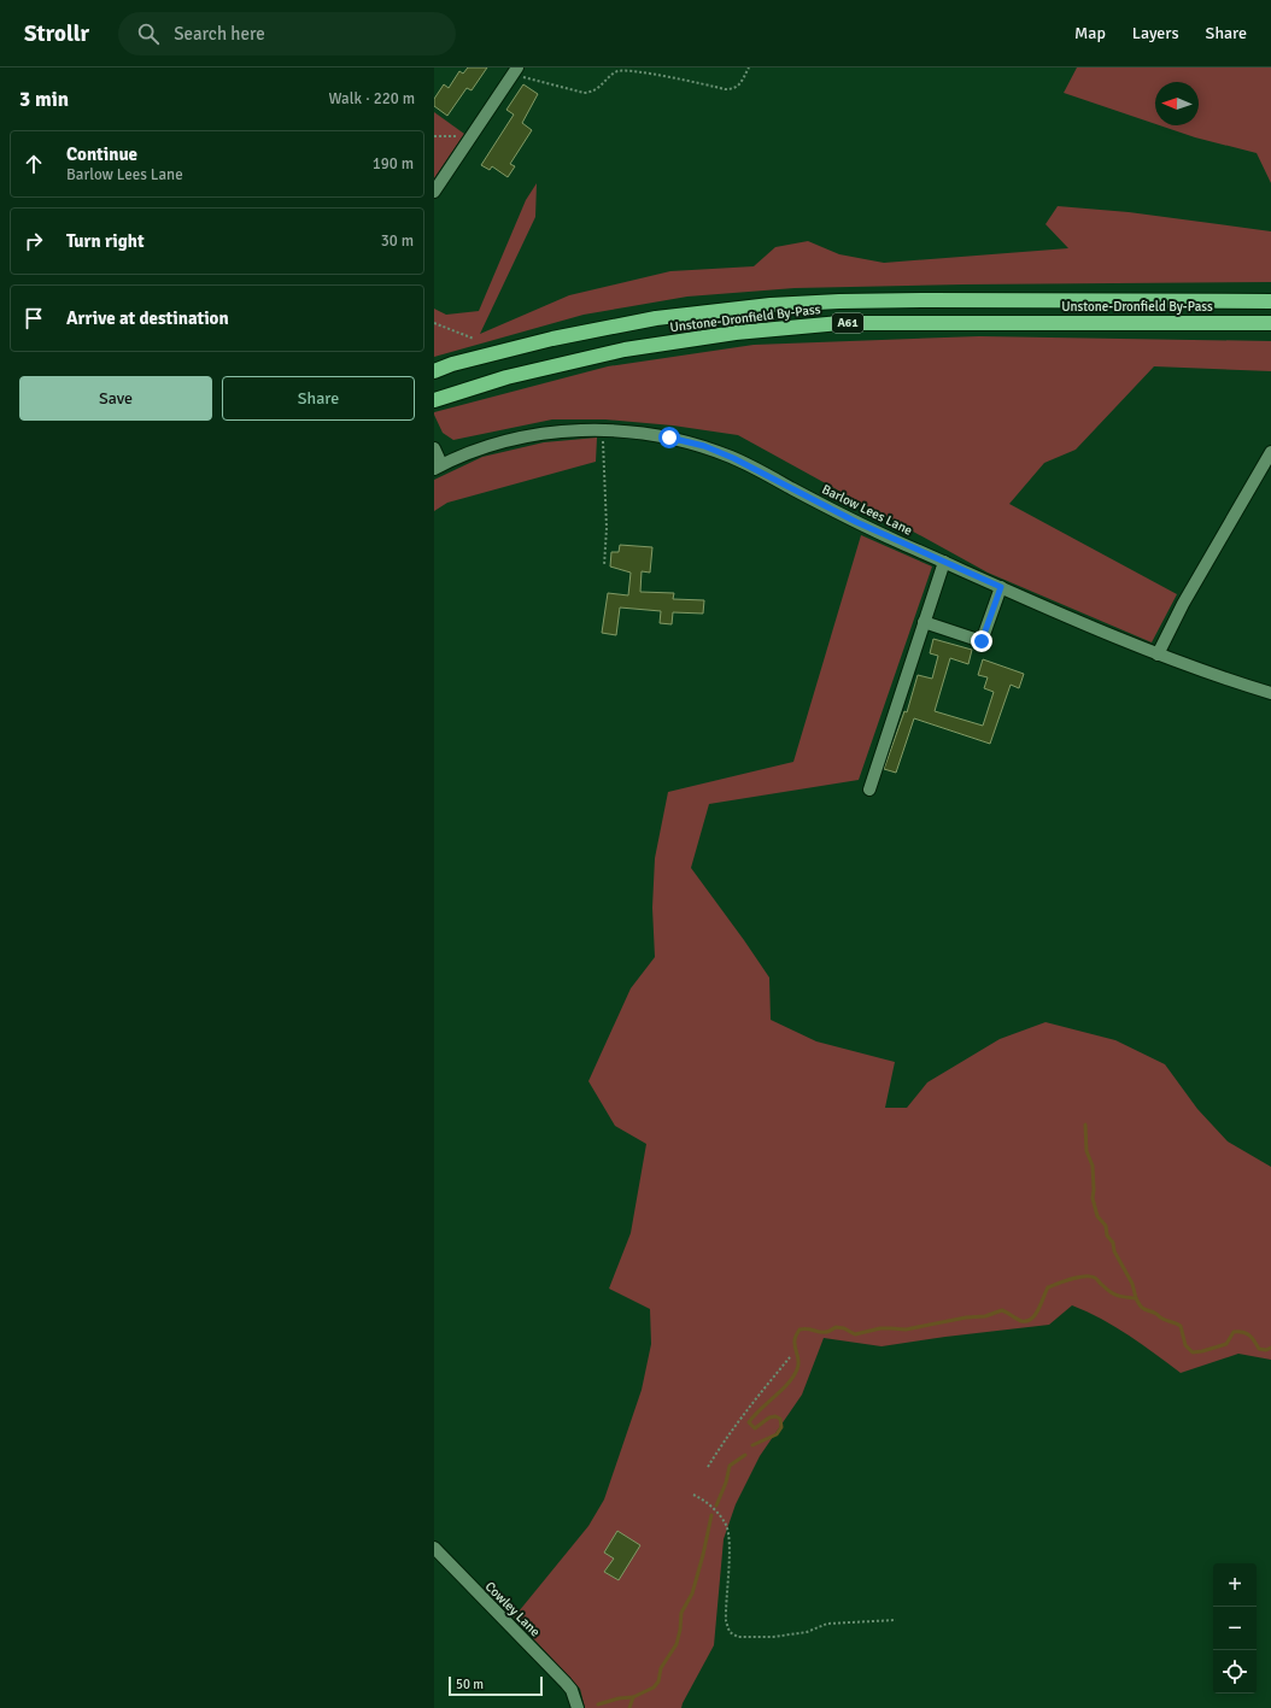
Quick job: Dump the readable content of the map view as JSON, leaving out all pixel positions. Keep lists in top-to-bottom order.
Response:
{
  "streets": {
    "highway": ["Unstone-Dronfield By-Pass", "A61"],
    "street": ["Barlow Lees Lane", "Cowley Lane"]
  },
  "scale_bar": "50 m",
  "north": "left",
  "page": {
    "header": "Strollr",
    "search": "Search here",
    "nav": ["Map", "Layers", "Share"],
    "heading": ["3 min", "Walk · 220 m"],
    "list": [
      ["Continue", "Barlow Lees Lane", "190 m"],
      ["Turn right", "30 m"],
      "Arrive at destination"
    ],
    "buttons": ["Save", "Share"],
    "map_buttons": ["+", "−"],
    "scale": "50 m"
  }
}
